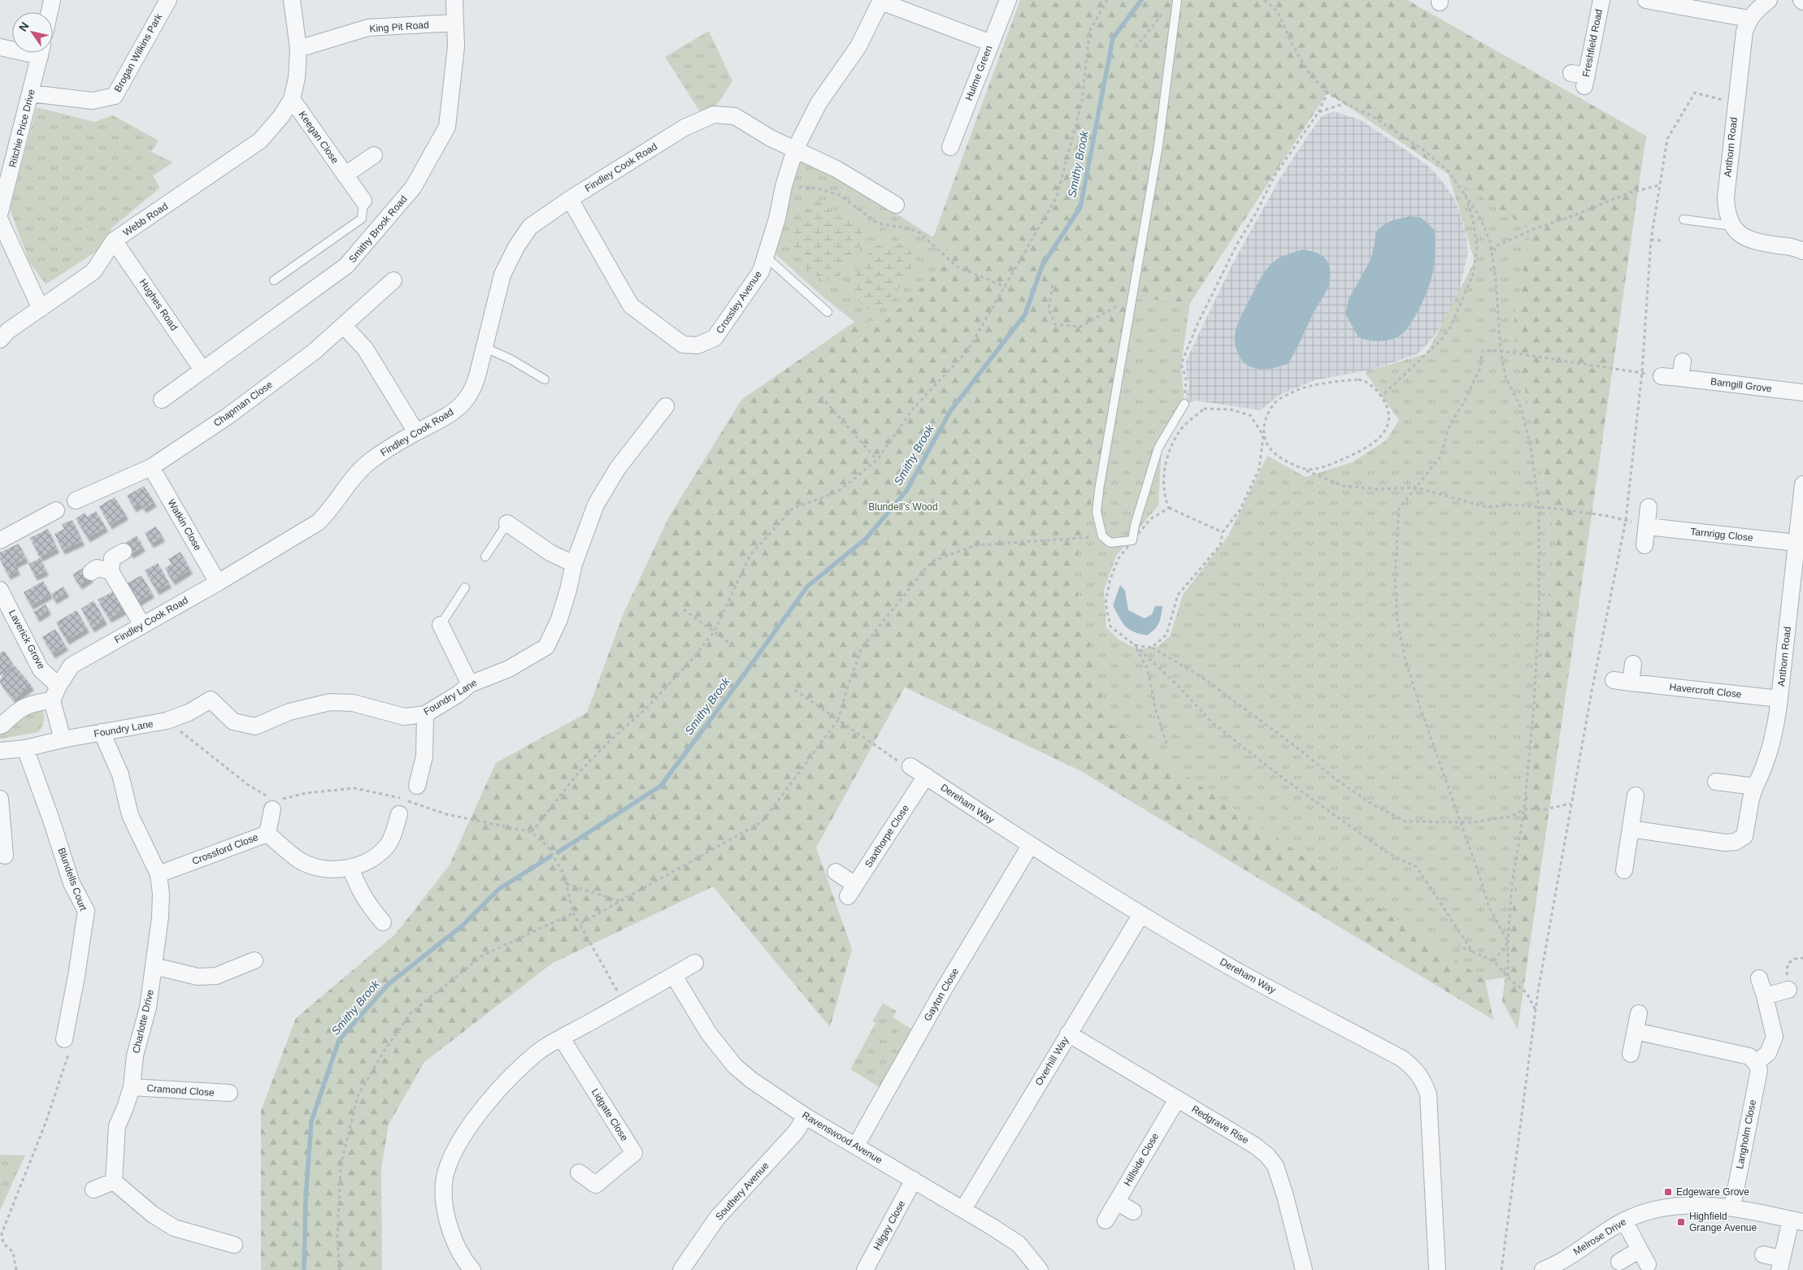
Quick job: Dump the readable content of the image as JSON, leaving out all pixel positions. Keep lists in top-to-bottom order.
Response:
{
  "streets": {
    "street": [
      "King Pit Road",
      "Freshfield Road",
      "Brogan Wilkins Park",
      "Hulme Green",
      "Ritchie Price Drive",
      "Keegan Close",
      "Anthorn Road",
      "Findley Cook Road",
      "Webb Road",
      "Smithy Brook Road",
      "Crossley Avenue",
      "Hughes Road",
      "Barngill Grove",
      "Chapman Close",
      "Watkin Close",
      "Tarnrigg Close",
      "Laverick Grove",
      "Havercroft Close",
      "Foundry Lane",
      "Dereham Way",
      "Saxthorpe Close",
      "Crossford Close",
      "Blundells Court",
      "Gayton Close",
      "Charlotte Drive",
      "Overhill Way",
      "Cramond Close",
      "Lidgate Close",
      "Redgrave Rise",
      "Langholm Close",
      "Ravenswood Avenue",
      "Hillside Close",
      "Southery Avenue",
      "Hilgay Close",
      "Melrose Drive"
    ]
  },
  "crossings": [
    ["King Pit Road", "Smithy Brook Road"],
    ["Brogan Wilkins Park", "Ritchie Price Drive"],
    ["Keegan Close", "Webb Road"],
    ["Anthorn Road", "Tarnrigg Close"],
    ["Anthorn Road", "Havercroft Close"],
    ["Findley Cook Road", "Crossley Avenue"],
    ["Findley Cook Road", "Watkin Close"],
    ["Findley Cook Road", "Laverick Grove"],
    ["Webb Road", "Hughes Road"],
    ["Smithy Brook Road", "Hughes Road"],
    ["Chapman Close", "Watkin Close"],
    ["Foundry Lane", "Blundells Court"],
    ["Foundry Lane", "Charlotte Drive"],
    ["Dereham Way", "Saxthorpe Close"],
    ["Dereham Way", "Gayton Close"],
    ["Dereham Way", "Overhill Way"],
    ["Crossford Close", "Charlotte Drive"],
    ["Gayton Close", "Ravenswood Avenue"],
    ["Charlotte Drive", "Cramond Close"],
    ["Overhill Way", "Redgrave Rise"],
    ["Overhill Way", "Ravenswood Avenue"],
    ["Redgrave Rise", "Hillside Close"],
    ["Langholm Close", "Melrose Drive"],
    ["Ravenswood Avenue", "Southery Avenue"],
    ["Ravenswood Avenue", "Hilgay Close"]
  ],
  "water": ["Smithy Brook"],
  "parks": ["Blundell's Wood"],
  "places": {
    "transit": ["Edgeware Grove", "Highfield Grange Avenue"]
  },
  "north": "top left"
}
